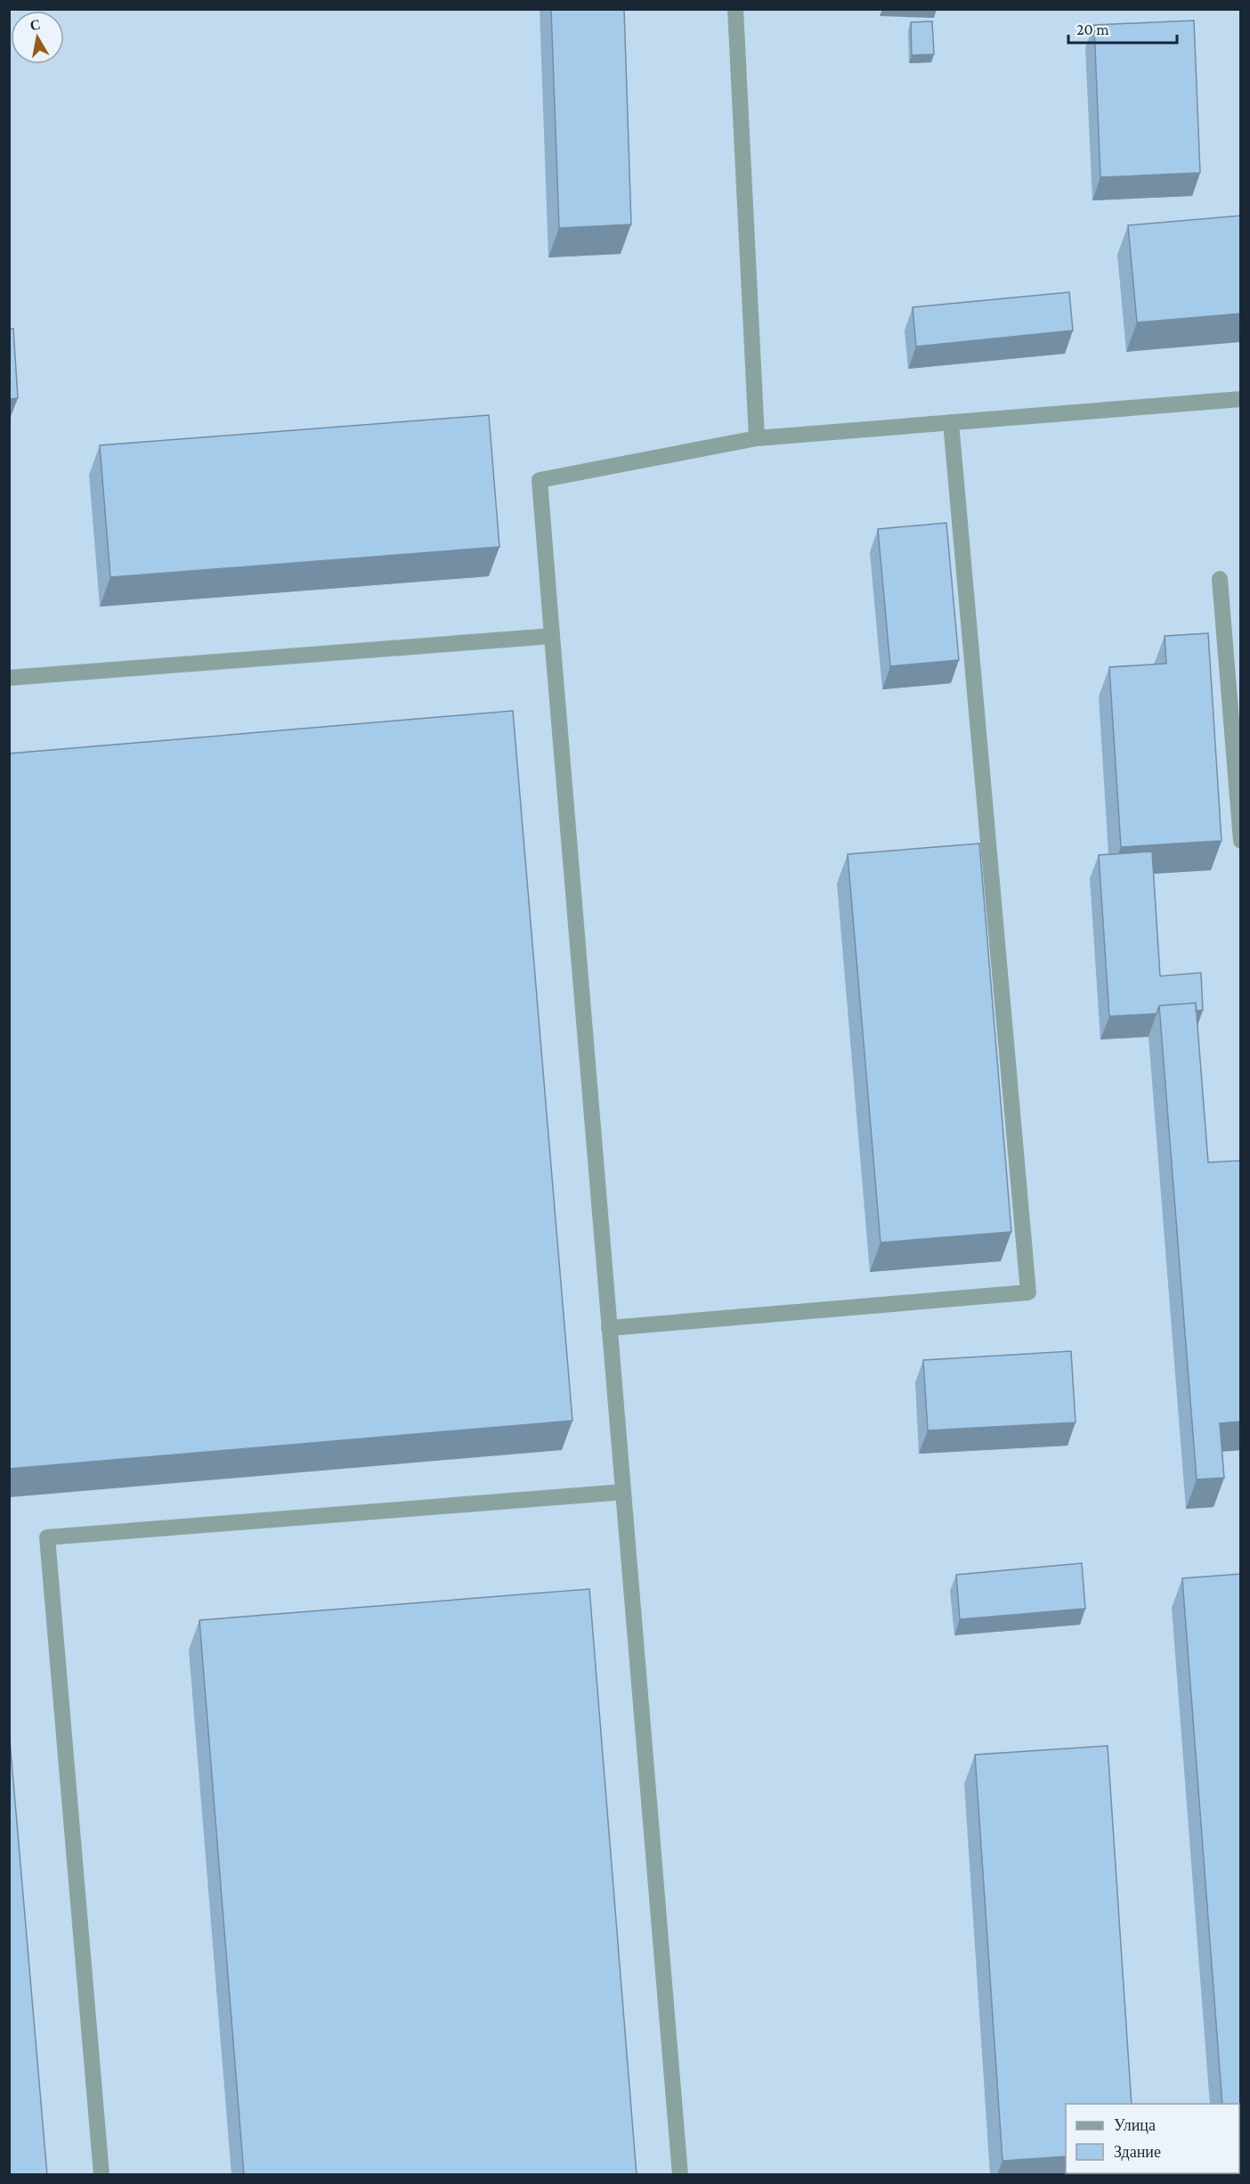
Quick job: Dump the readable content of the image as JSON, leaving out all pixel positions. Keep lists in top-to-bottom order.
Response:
{
  "legend": ["Улица", "Здание"],
  "scale_bar": "20 m",
  "north": "top"
}
